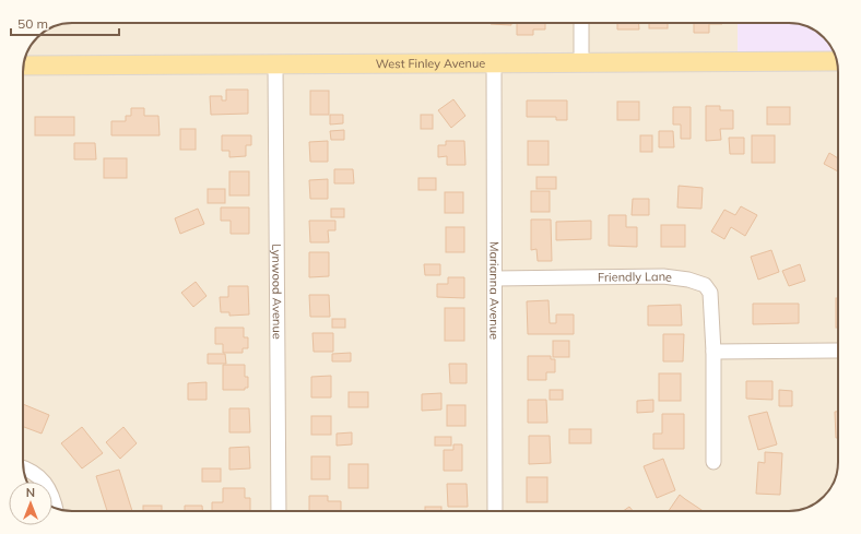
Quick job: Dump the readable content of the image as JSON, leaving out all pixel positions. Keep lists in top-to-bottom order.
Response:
{
  "streets": {
    "main road": ["West Finley Avenue"],
    "street": ["Friendly Lane", "Marianna Avenue", "Lynwood Avenue"]
  },
  "crossings": [
    ["West Finley Avenue", "Marianna Avenue"],
    ["West Finley Avenue", "Lynwood Avenue"],
    ["Friendly Lane", "Marianna Avenue"]
  ],
  "scale_bar": "50 m",
  "north": "top"
}
